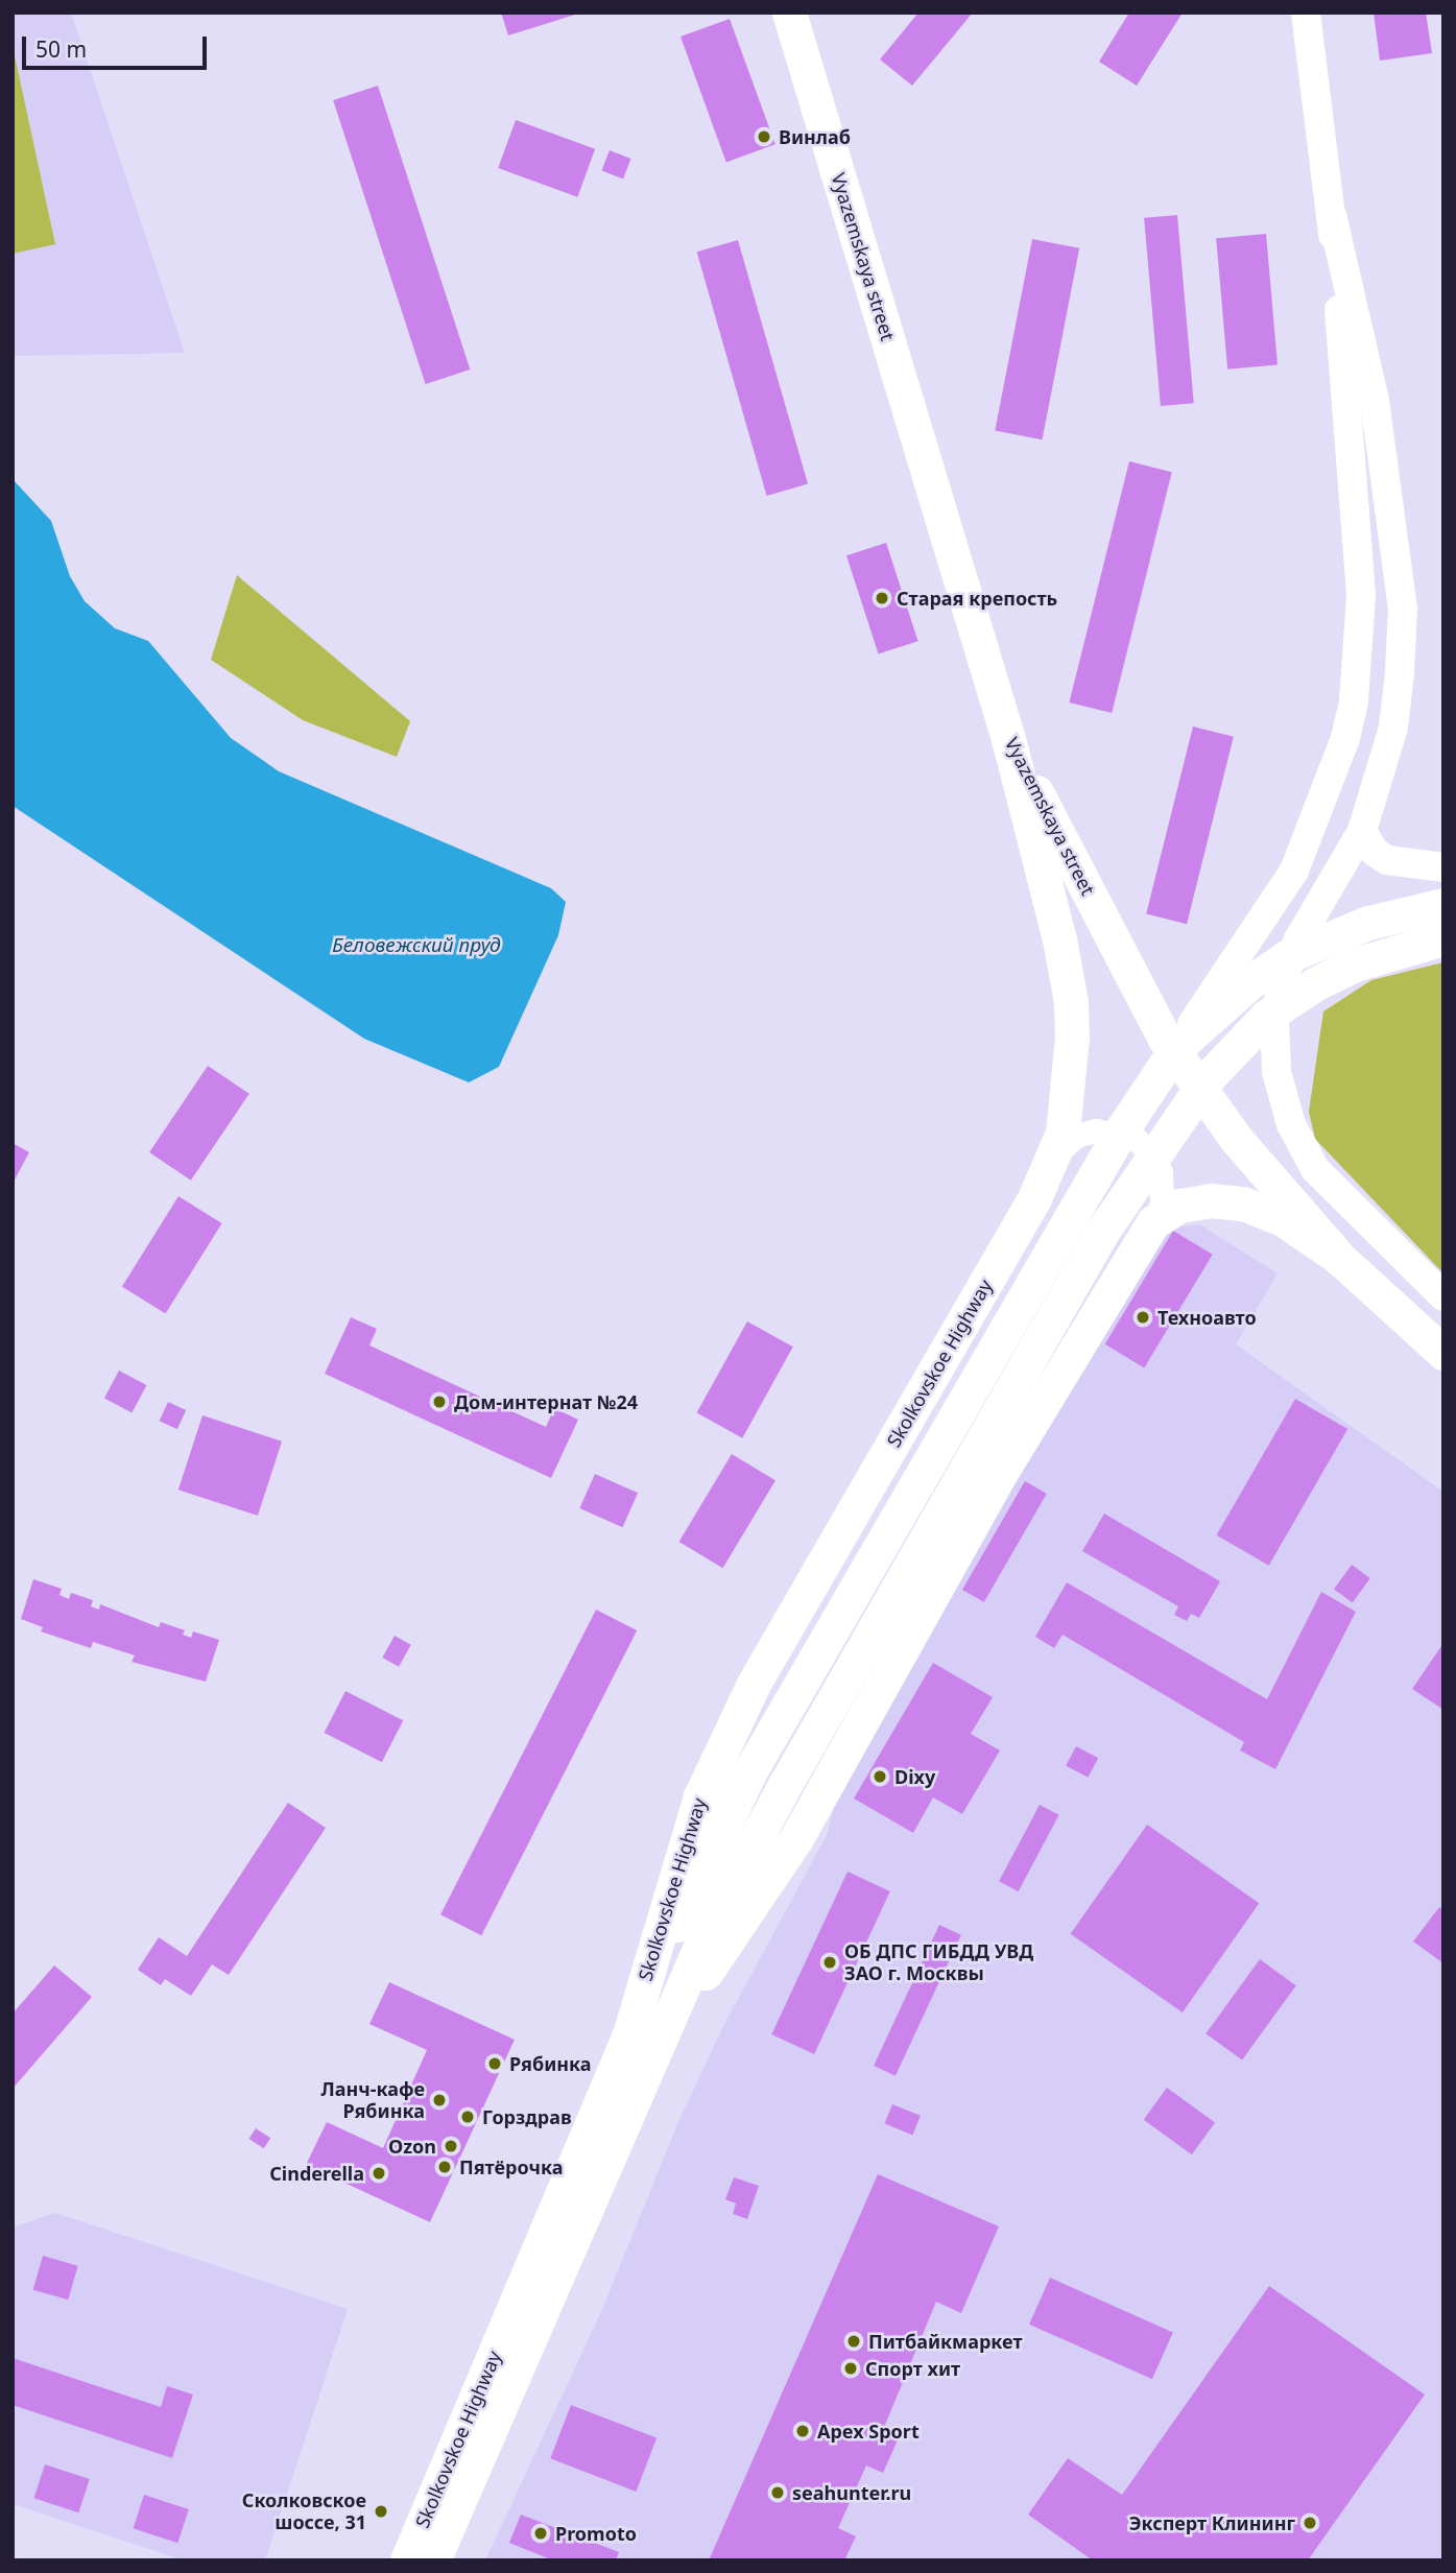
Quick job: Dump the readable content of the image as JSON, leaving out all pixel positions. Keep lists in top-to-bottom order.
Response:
{
  "streets": {
    "main road": ["Vyazemskaya street", "Skolkovskoe Highway"]
  },
  "crossings": [
    ["Vyazemskaya street", "Skolkovskoe Highway"]
  ],
  "water": ["Беловежский пруд"],
  "places": [
    "Винлаб",
    "Старая крепость",
    "Техноавто",
    "Дом-интернат №24",
    "Dixy",
    "ОБ ДПС ГИБДД УВД ЗАО г. Москвы",
    "Рябинка",
    "Ланч-кафе Рябинка",
    "Горздрав",
    "Ozon",
    "Пятёрочка",
    "Cinderella",
    "Питбайкмаркет",
    "Спорт хит",
    "Apex Sport",
    "seahunter.ru",
    "Сколковское шоссе, 31",
    "Эксперт Клининг",
    "Promoto"
  ],
  "scale_bar": "50 m"
}
